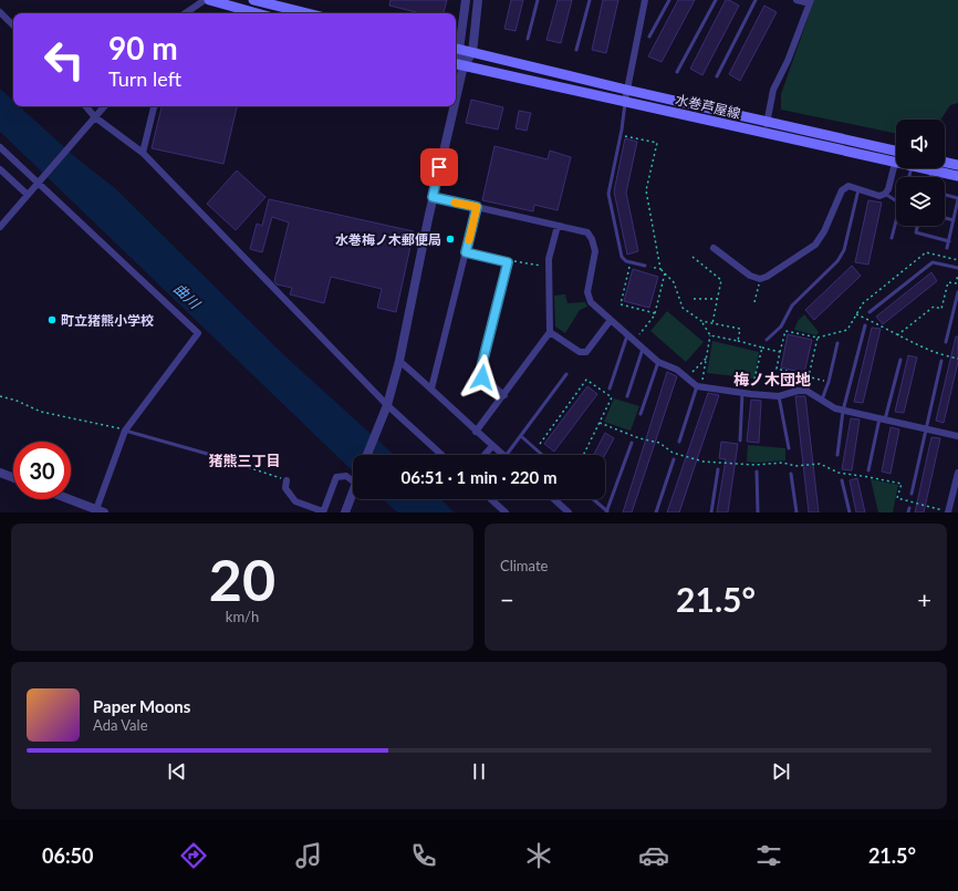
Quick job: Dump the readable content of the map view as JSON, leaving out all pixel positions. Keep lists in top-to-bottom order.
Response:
{
  "streets": {
    "main road": ["水巻芦屋線"]
  },
  "districts": ["梅ノ木団地", "猪熊三丁目"],
  "water": ["曲川"],
  "places": ["水巻梅ノ木郵便局", "町立猪熊小学校"],
  "page": {
    "turn": ["90 m", "Turn left"],
    "limit": "30",
    "trip": "06:51 · 1 min · 220 m",
    "tile": [
      ["20", "km/h"],
      "Climate"
    ],
    "heat": ["−", "21.5°", "+"],
    "song": ["Paper Moons", "Ada Vale"],
    "tabs": ["06:50", "21.5°"]
  }
}
